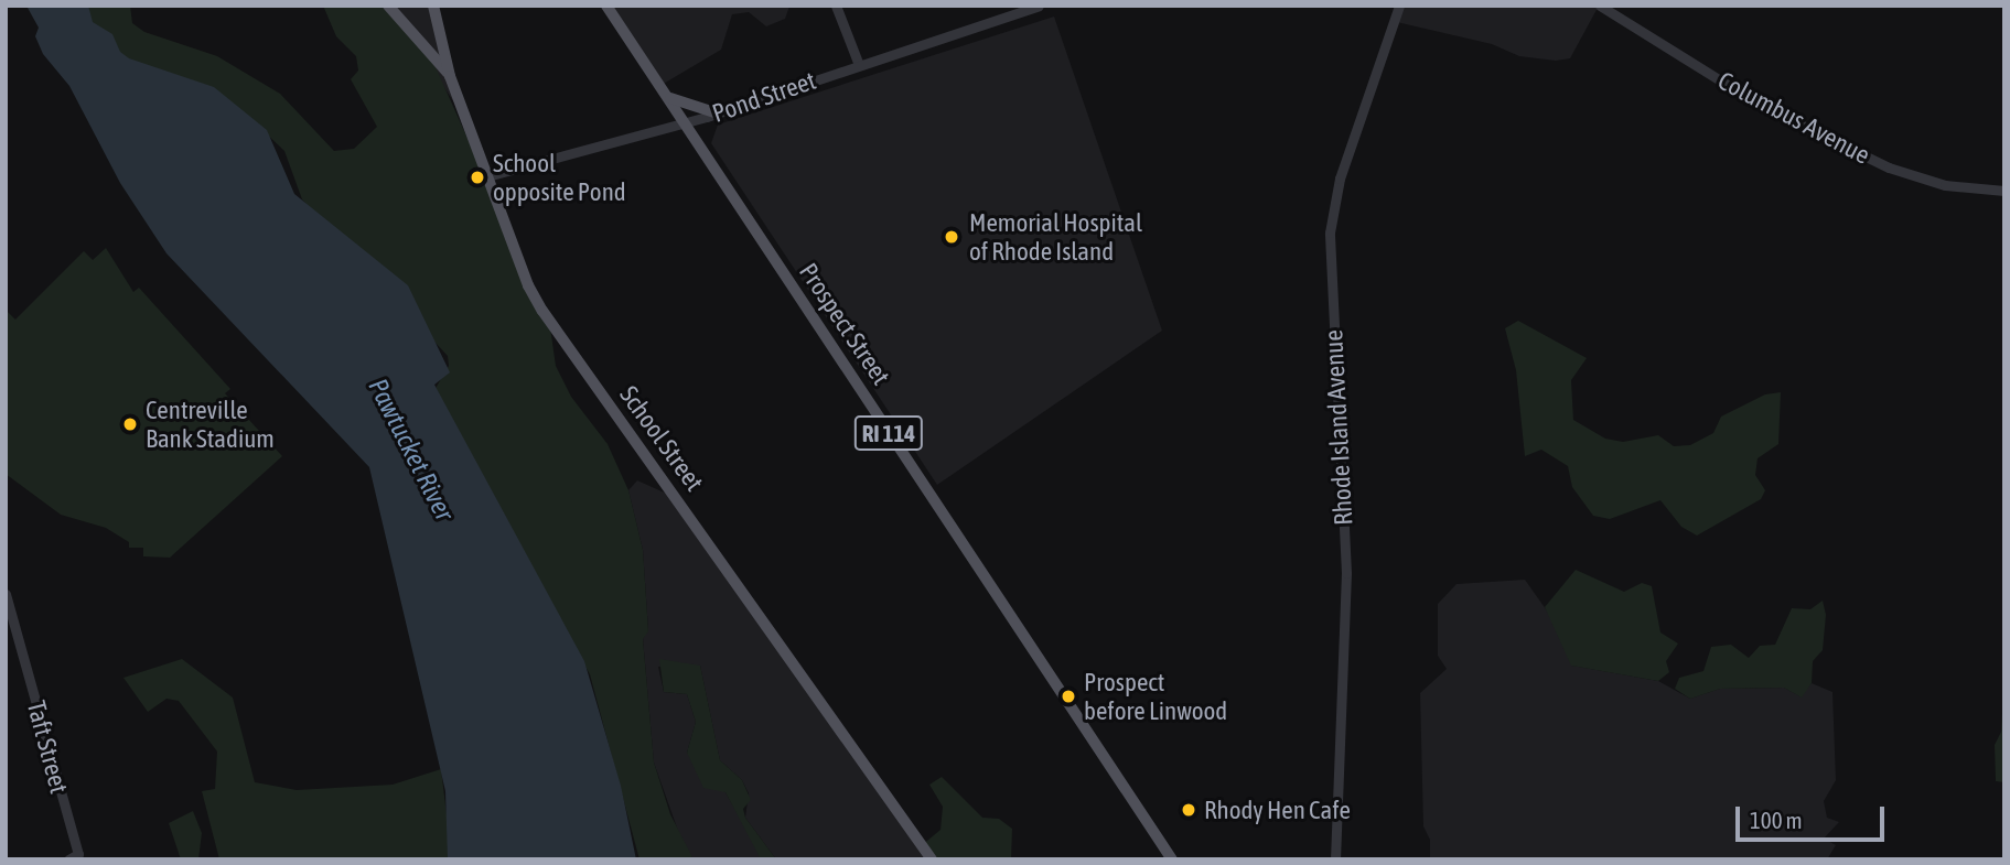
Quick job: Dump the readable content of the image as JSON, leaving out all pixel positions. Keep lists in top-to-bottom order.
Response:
{
  "streets": {
    "main road": ["Prospect Street", "RI 114", "School Street"],
    "street": [
      "Pond Street",
      "Columbus Avenue",
      "Rhode Island Avenue",
      "Taft Street"
    ]
  },
  "crossings": [
    ["Pond Street", "Prospect Street"],
    ["Pond Street", "School Street"]
  ],
  "water": ["Pawtucket River"],
  "places": [
    "School opposite Pond",
    "Memorial Hospital of Rhode Island",
    "Centreville Bank Stadium",
    "Prospect before Linwood",
    "Rhody Hen Cafe"
  ],
  "scale_bar": "100 m"
}
